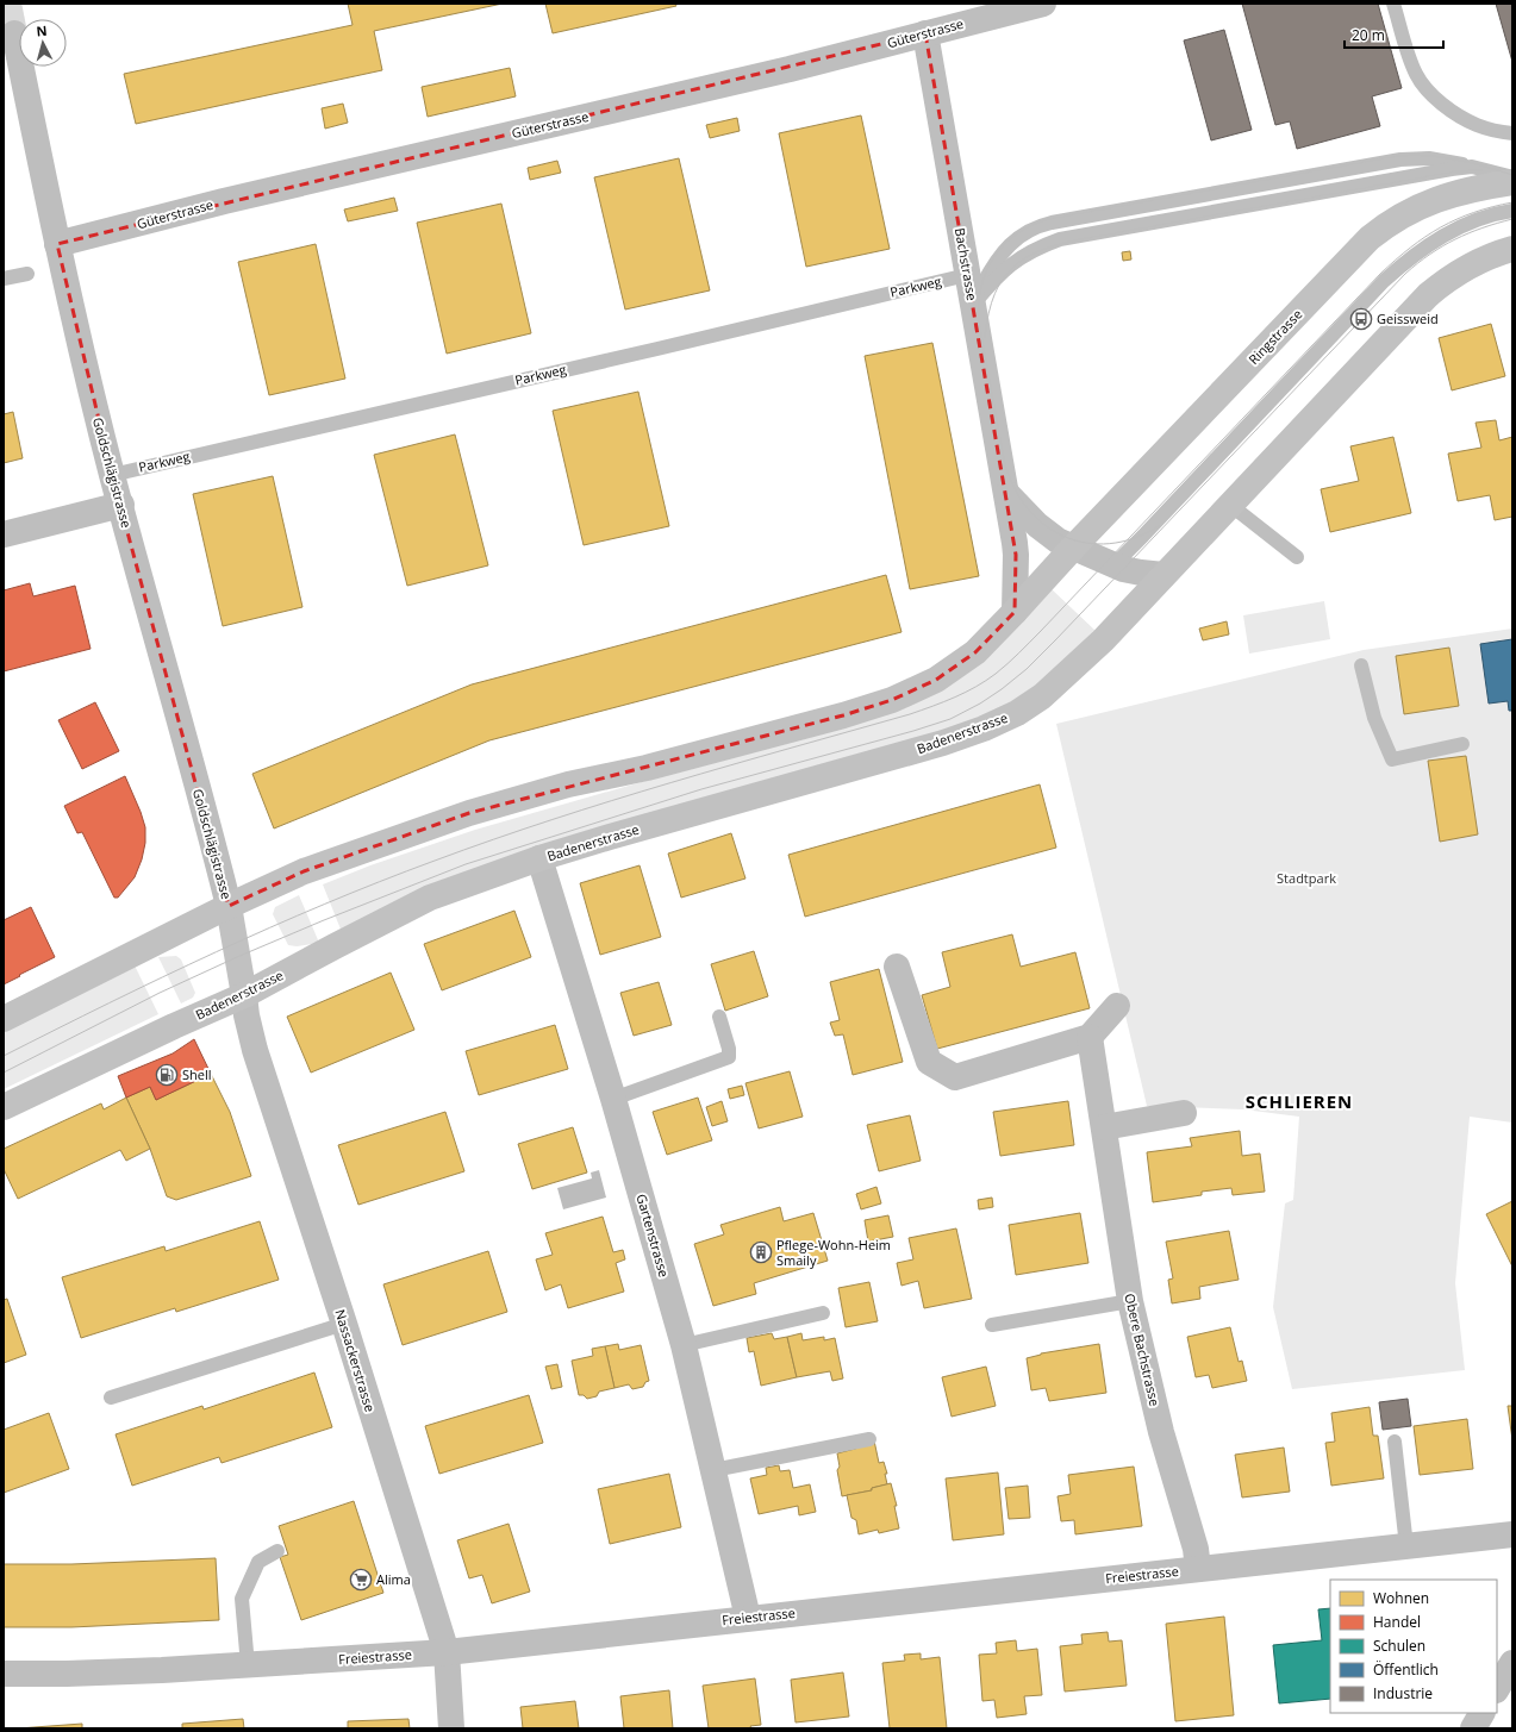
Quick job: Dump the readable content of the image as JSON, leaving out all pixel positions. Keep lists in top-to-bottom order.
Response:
{
  "streets": {
    "main road": ["Ringstrasse", "Badenerstrasse"],
    "street": [
      "Güterstrasse",
      "Bachstrasse",
      "Goldschlägistrasse",
      "Gartenstrasse",
      "Obere Bachstrasse",
      "Nassackerstrasse",
      "Freiestrasse"
    ],
    "lane": ["Parkweg"]
  },
  "crossings": [
    ["Güterstrasse", "Bachstrasse"],
    ["Güterstrasse", "Goldschlägistrasse"],
    ["Bachstrasse", "Parkweg"],
    ["Bachstrasse", "Ringstrasse"],
    ["Parkweg", "Goldschlägistrasse"],
    ["Badenerstrasse", "Gartenstrasse"],
    ["Badenerstrasse", "Nassackerstrasse"],
    ["Gartenstrasse", "Freiestrasse"],
    ["Obere Bachstrasse", "Freiestrasse"],
    ["Nassackerstrasse", "Freiestrasse"]
  ],
  "districts": ["SCHLIEREN"],
  "parks": ["Stadtpark"],
  "places": {
    "bus stop": ["Geissweid"],
    "fuel station": ["Shell"],
    "building": ["Pflege-Wohn-Heim Smaily"],
    "supermarket": ["Alima"]
  },
  "legend": [
    "Wohnen",
    "Handel",
    "Schulen",
    "Öffentlich",
    "Industrie"
  ],
  "scale_bar": "20 m",
  "north": "top"
}
